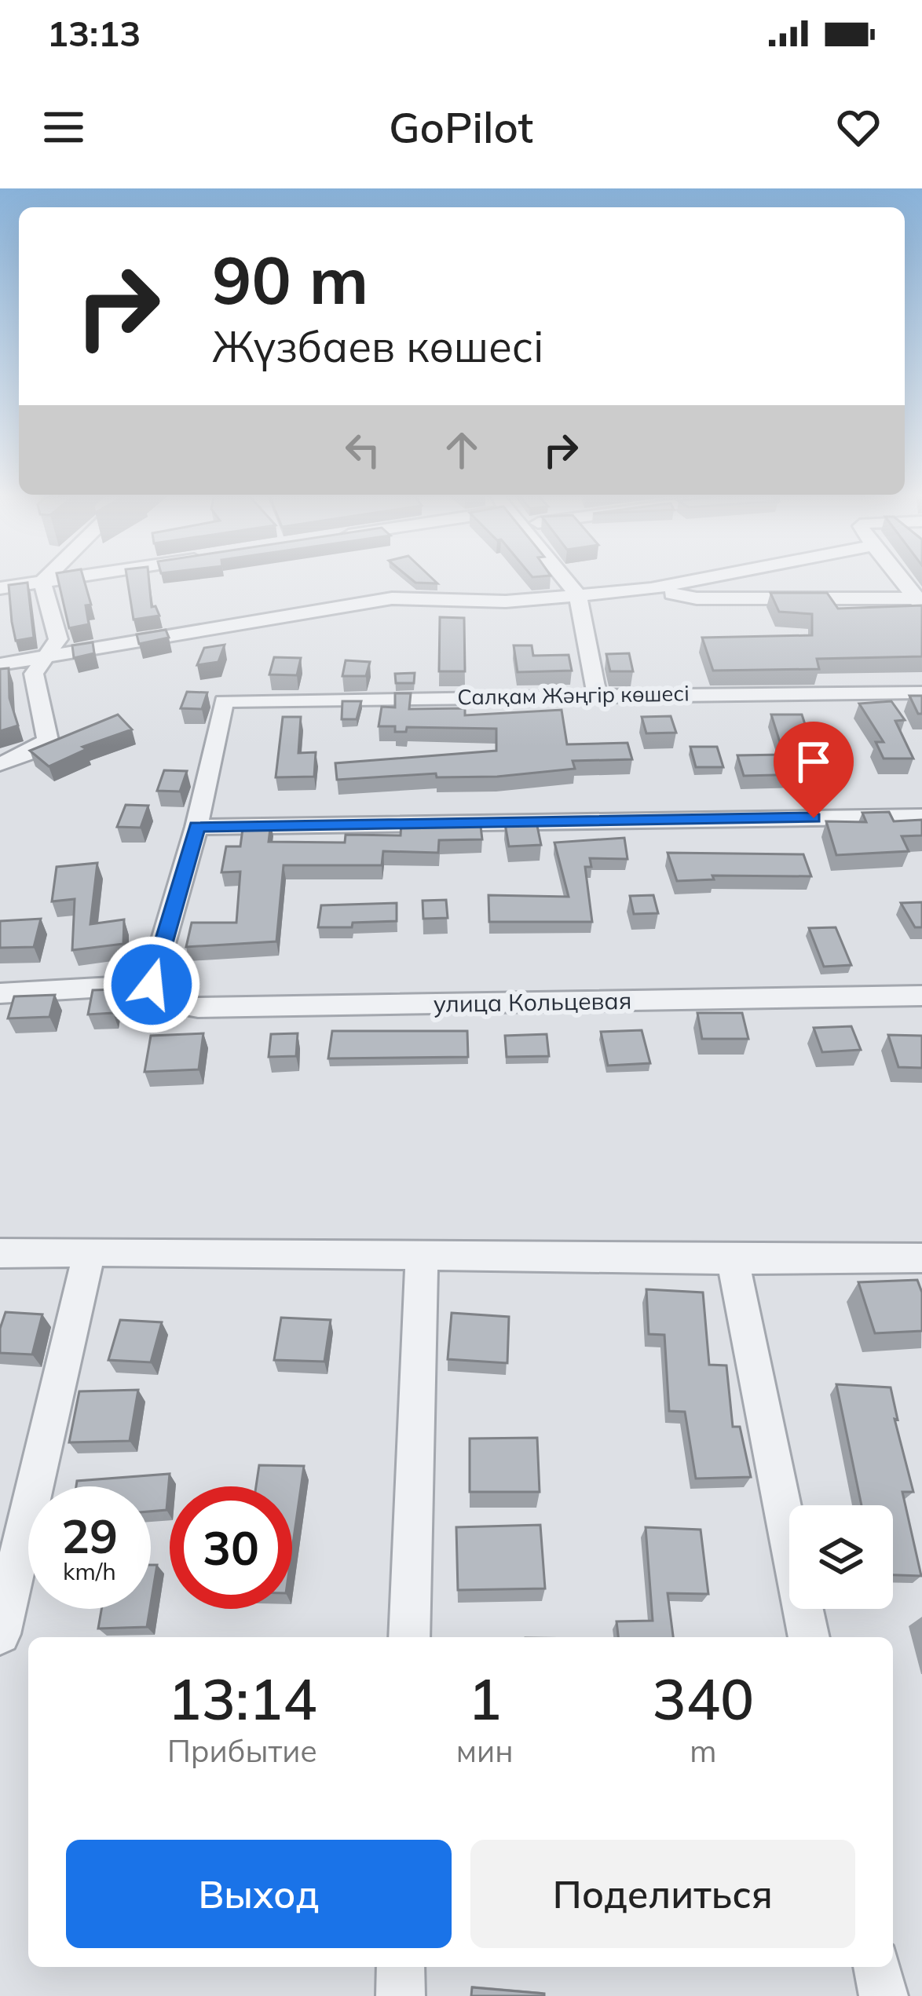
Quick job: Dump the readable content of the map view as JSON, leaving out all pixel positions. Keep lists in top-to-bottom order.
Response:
{
  "streets": {
    "street": ["Салқам Жәңгір көшесі", "улица Кольцевая"]
  },
  "page": {
    "status": "13:13",
    "header": "GoPilot",
    "turn": ["90 m", "Жүзбаев көшесі"],
    "speed": "29 km/h",
    "limit": "30",
    "eta": [
      "13:14",
      "Прибытие",
      "1",
      "мин",
      "340",
      "m"
    ],
    "buttons": ["Выход", "Поделиться"]
  }
}
